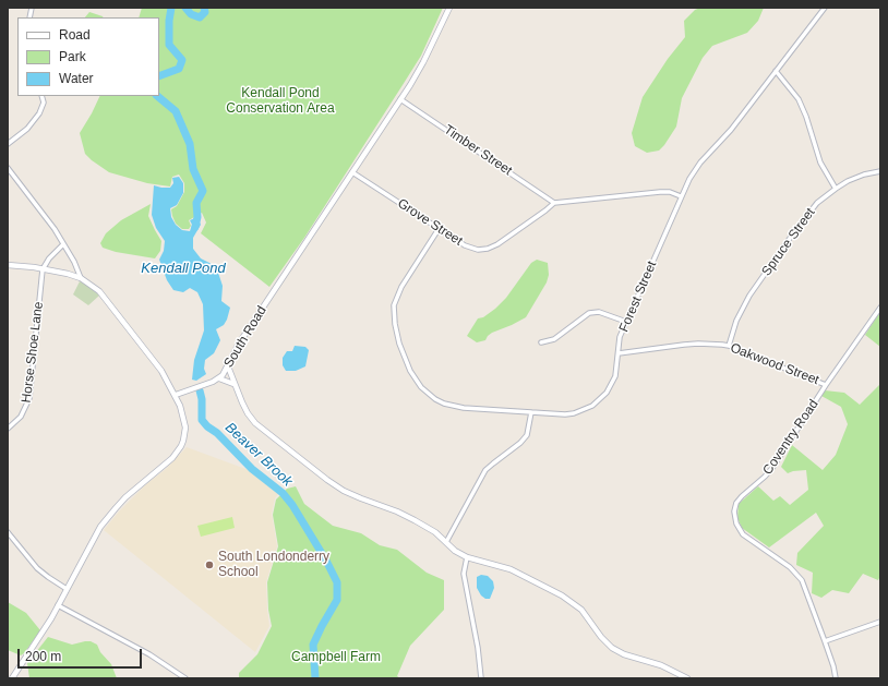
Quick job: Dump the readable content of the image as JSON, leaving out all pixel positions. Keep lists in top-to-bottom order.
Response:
{
  "streets": {
    "street": [
      "Timber Street",
      "Grove Street",
      "Spruce Street",
      "Forest Street",
      "South Road",
      "Horse Shoe Lane",
      "Oakwood Street",
      "Coventry Road"
    ]
  },
  "crossings": [
    ["Timber Street", "Grove Street"],
    ["Timber Street", "South Road"],
    ["Grove Street", "Forest Street"],
    ["Grove Street", "South Road"],
    ["Spruce Street", "Oakwood Street"],
    ["Forest Street", "Oakwood Street"],
    ["Oakwood Street", "Coventry Road"]
  ],
  "water": ["Kendall Pond", "Beaver Brook"],
  "parks": ["Kendall Pond Conservation Area", "Campbell Farm"],
  "places": ["South Londonderry School"],
  "legend": ["Road", "Park", "Water"],
  "scale_bar": "200 m"
}
